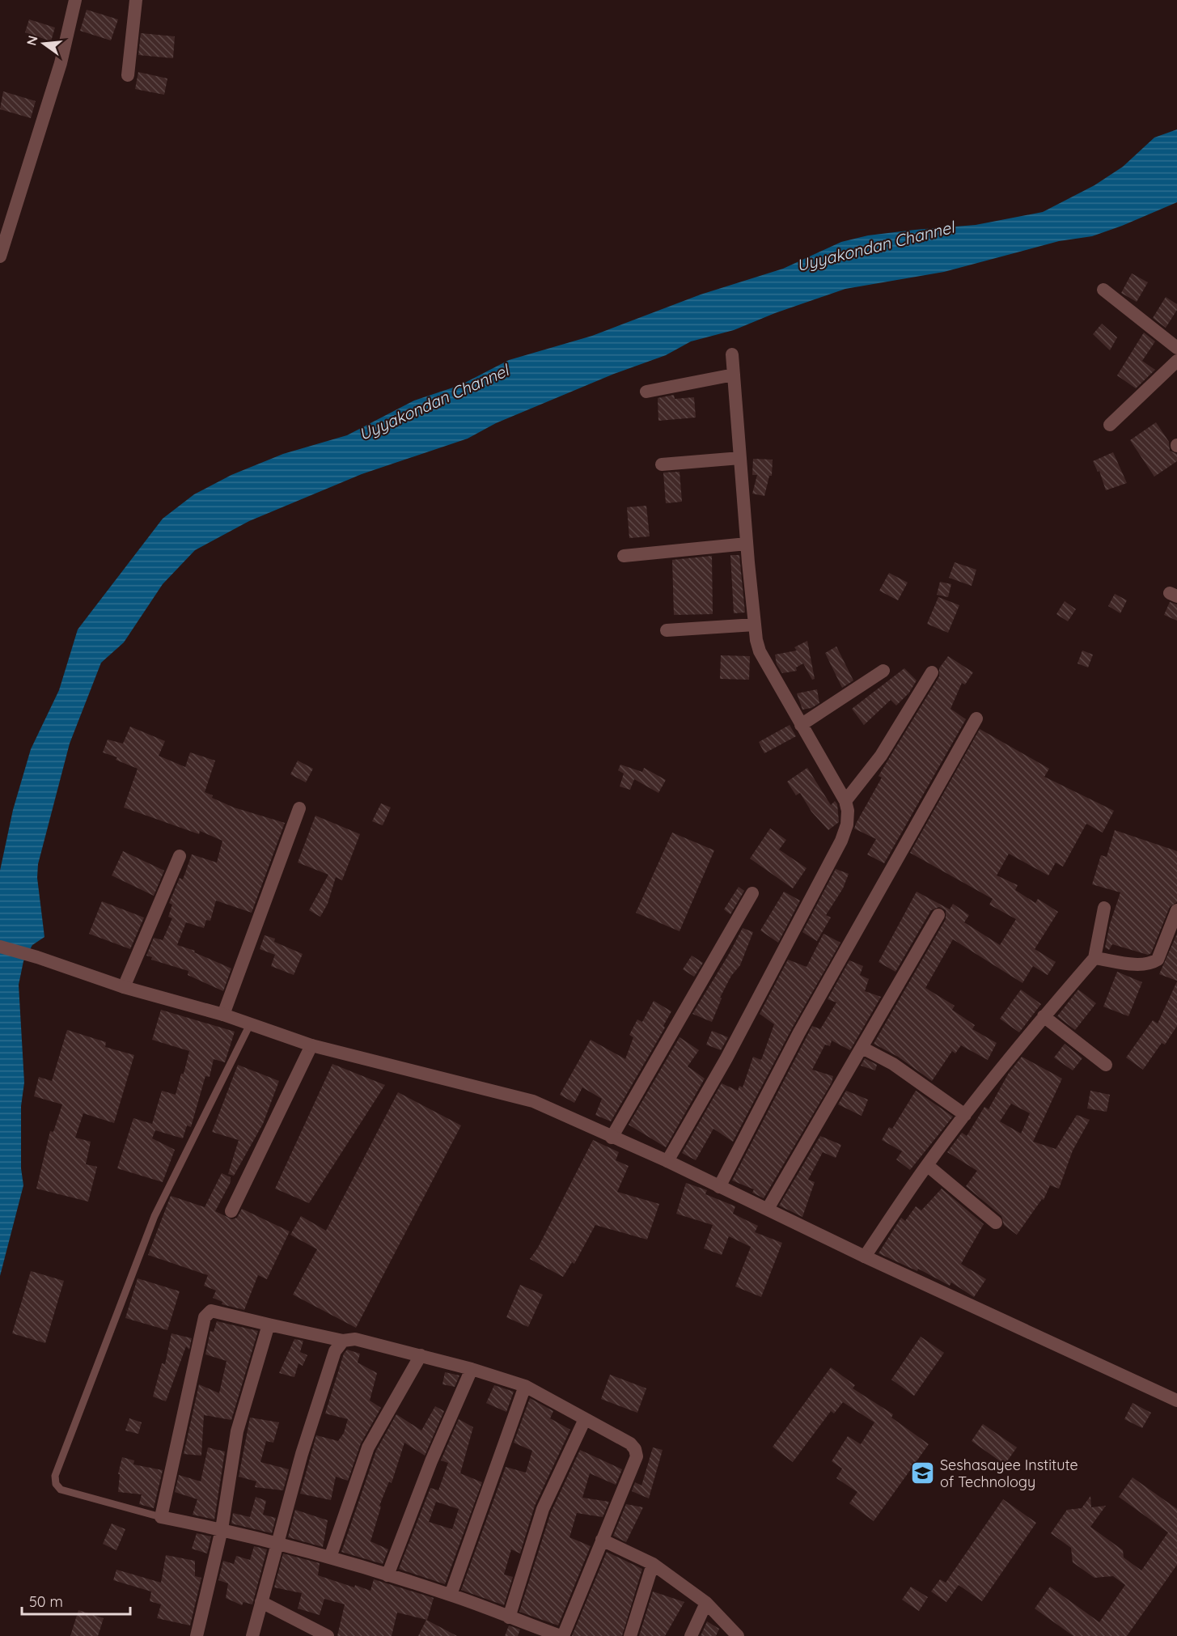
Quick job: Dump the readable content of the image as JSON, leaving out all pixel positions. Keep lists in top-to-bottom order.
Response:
{
  "water": ["Uyyakondan Channel"],
  "places": {
    "school or university": ["Seshasayee Institute of Technology"]
  },
  "scale_bar": "50 m",
  "north": "left"
}
